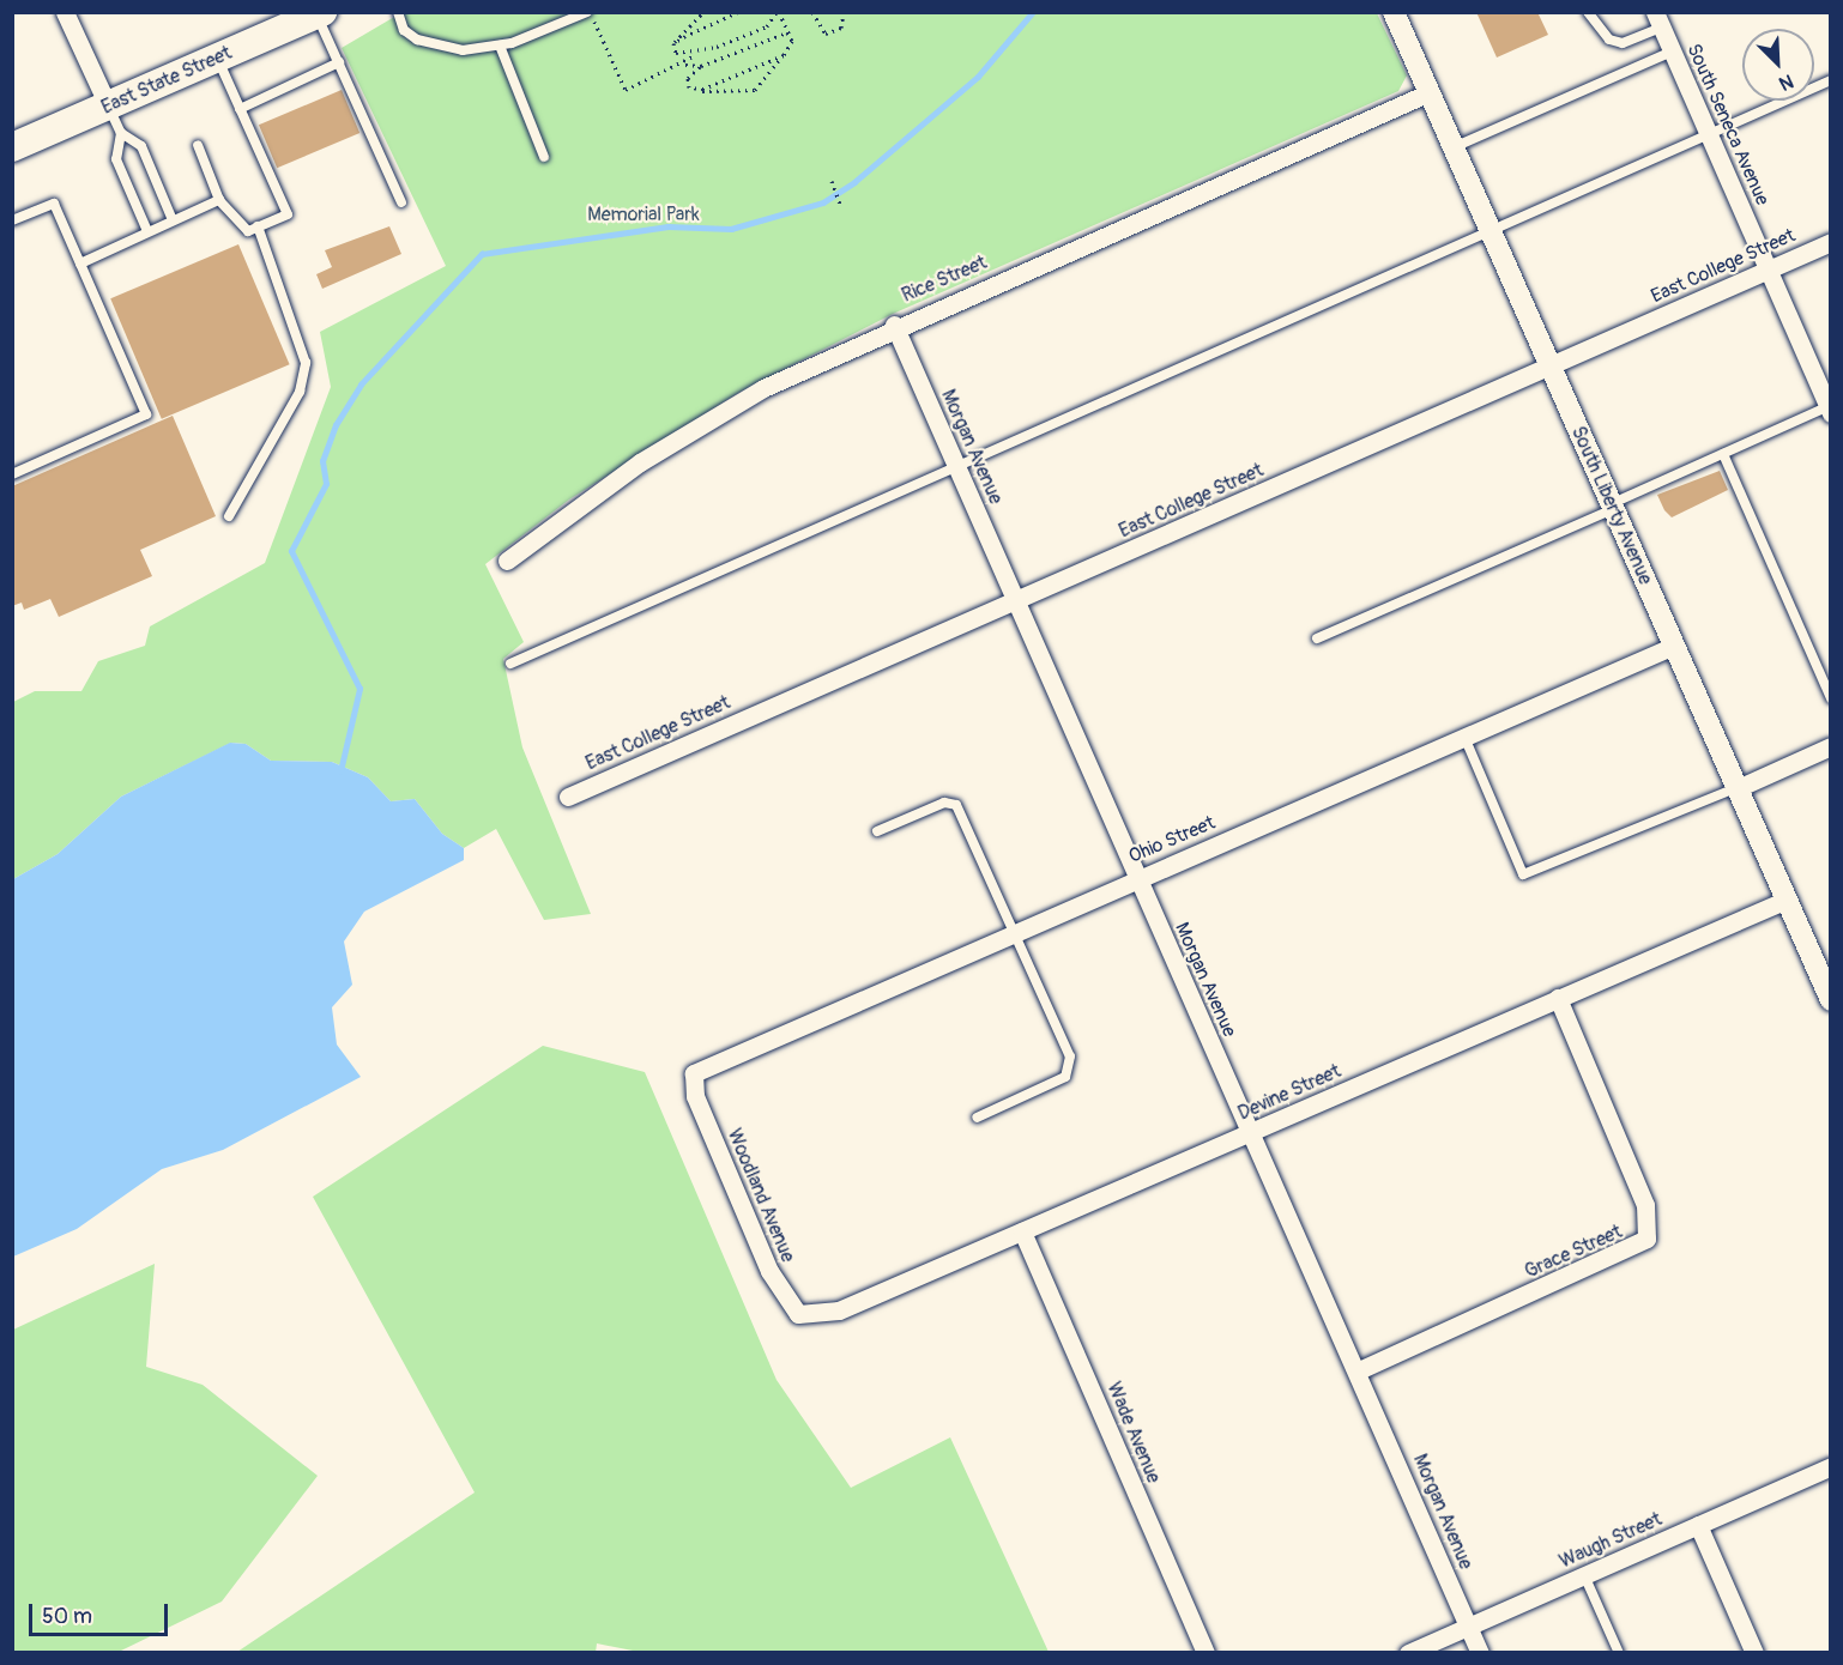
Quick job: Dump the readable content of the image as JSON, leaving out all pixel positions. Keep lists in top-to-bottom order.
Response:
{
  "streets": {
    "highway": ["East State Street"],
    "street": [
      "South Seneca Avenue",
      "East College Street",
      "Rice Street",
      "Morgan Avenue",
      "South Liberty Avenue",
      "Ohio Street",
      "Devine Street",
      "Woodland Avenue",
      "Grace Street",
      "Wade Avenue",
      "Waugh Street"
    ]
  },
  "crossings": [
    ["South Seneca Avenue", "East College Street"],
    ["East College Street", "Morgan Avenue"],
    ["East College Street", "South Liberty Avenue"],
    ["Rice Street", "Morgan Avenue"],
    ["Rice Street", "South Liberty Avenue"],
    ["Morgan Avenue", "Ohio Street"],
    ["Morgan Avenue", "Devine Street"],
    ["Morgan Avenue", "Grace Street"],
    ["Morgan Avenue", "Waugh Street"],
    ["South Liberty Avenue", "Ohio Street"],
    ["South Liberty Avenue", "Devine Street"],
    ["Ohio Street", "Woodland Avenue"],
    ["Devine Street", "Woodland Avenue"],
    ["Devine Street", "Grace Street"],
    ["Devine Street", "Wade Avenue"]
  ],
  "parks": ["Memorial Park"],
  "scale_bar": "50 m",
  "north": "bottom right"
}
